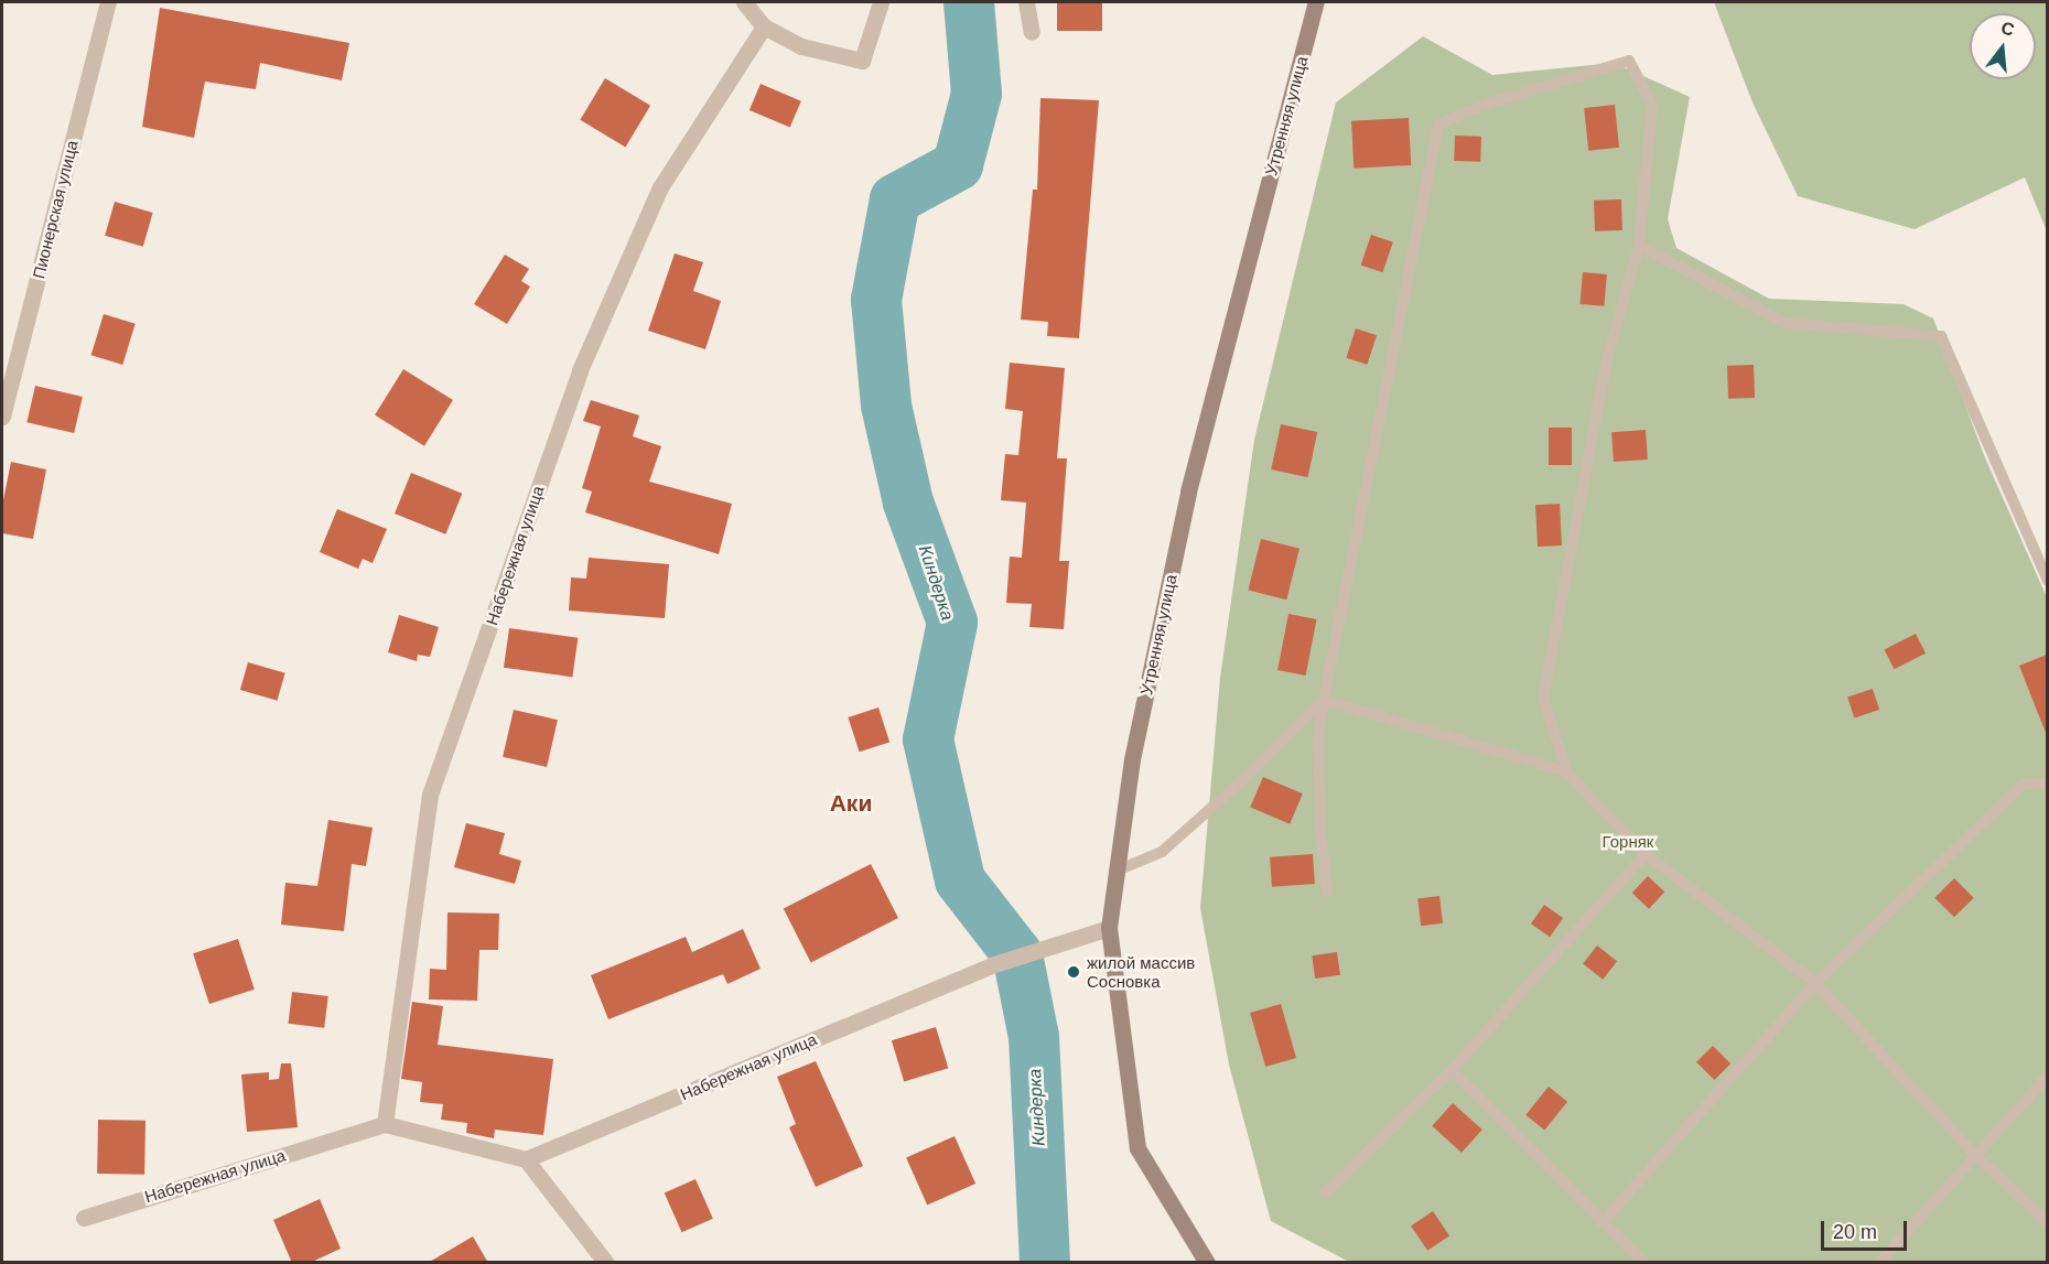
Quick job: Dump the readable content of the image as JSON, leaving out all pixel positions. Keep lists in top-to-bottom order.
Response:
{
  "streets": {
    "street": ["Утренняя улица", "Пионерская улица", "Набережная улица"]
  },
  "crossings": [
    ["Утренняя улица", "Набережная улица"]
  ],
  "districts": ["Аки"],
  "water": ["Киндерка"],
  "parks": ["Горняк"],
  "places": ["жилой массив Сосновка"],
  "scale_bar": "20 m",
  "north": "top"
}
